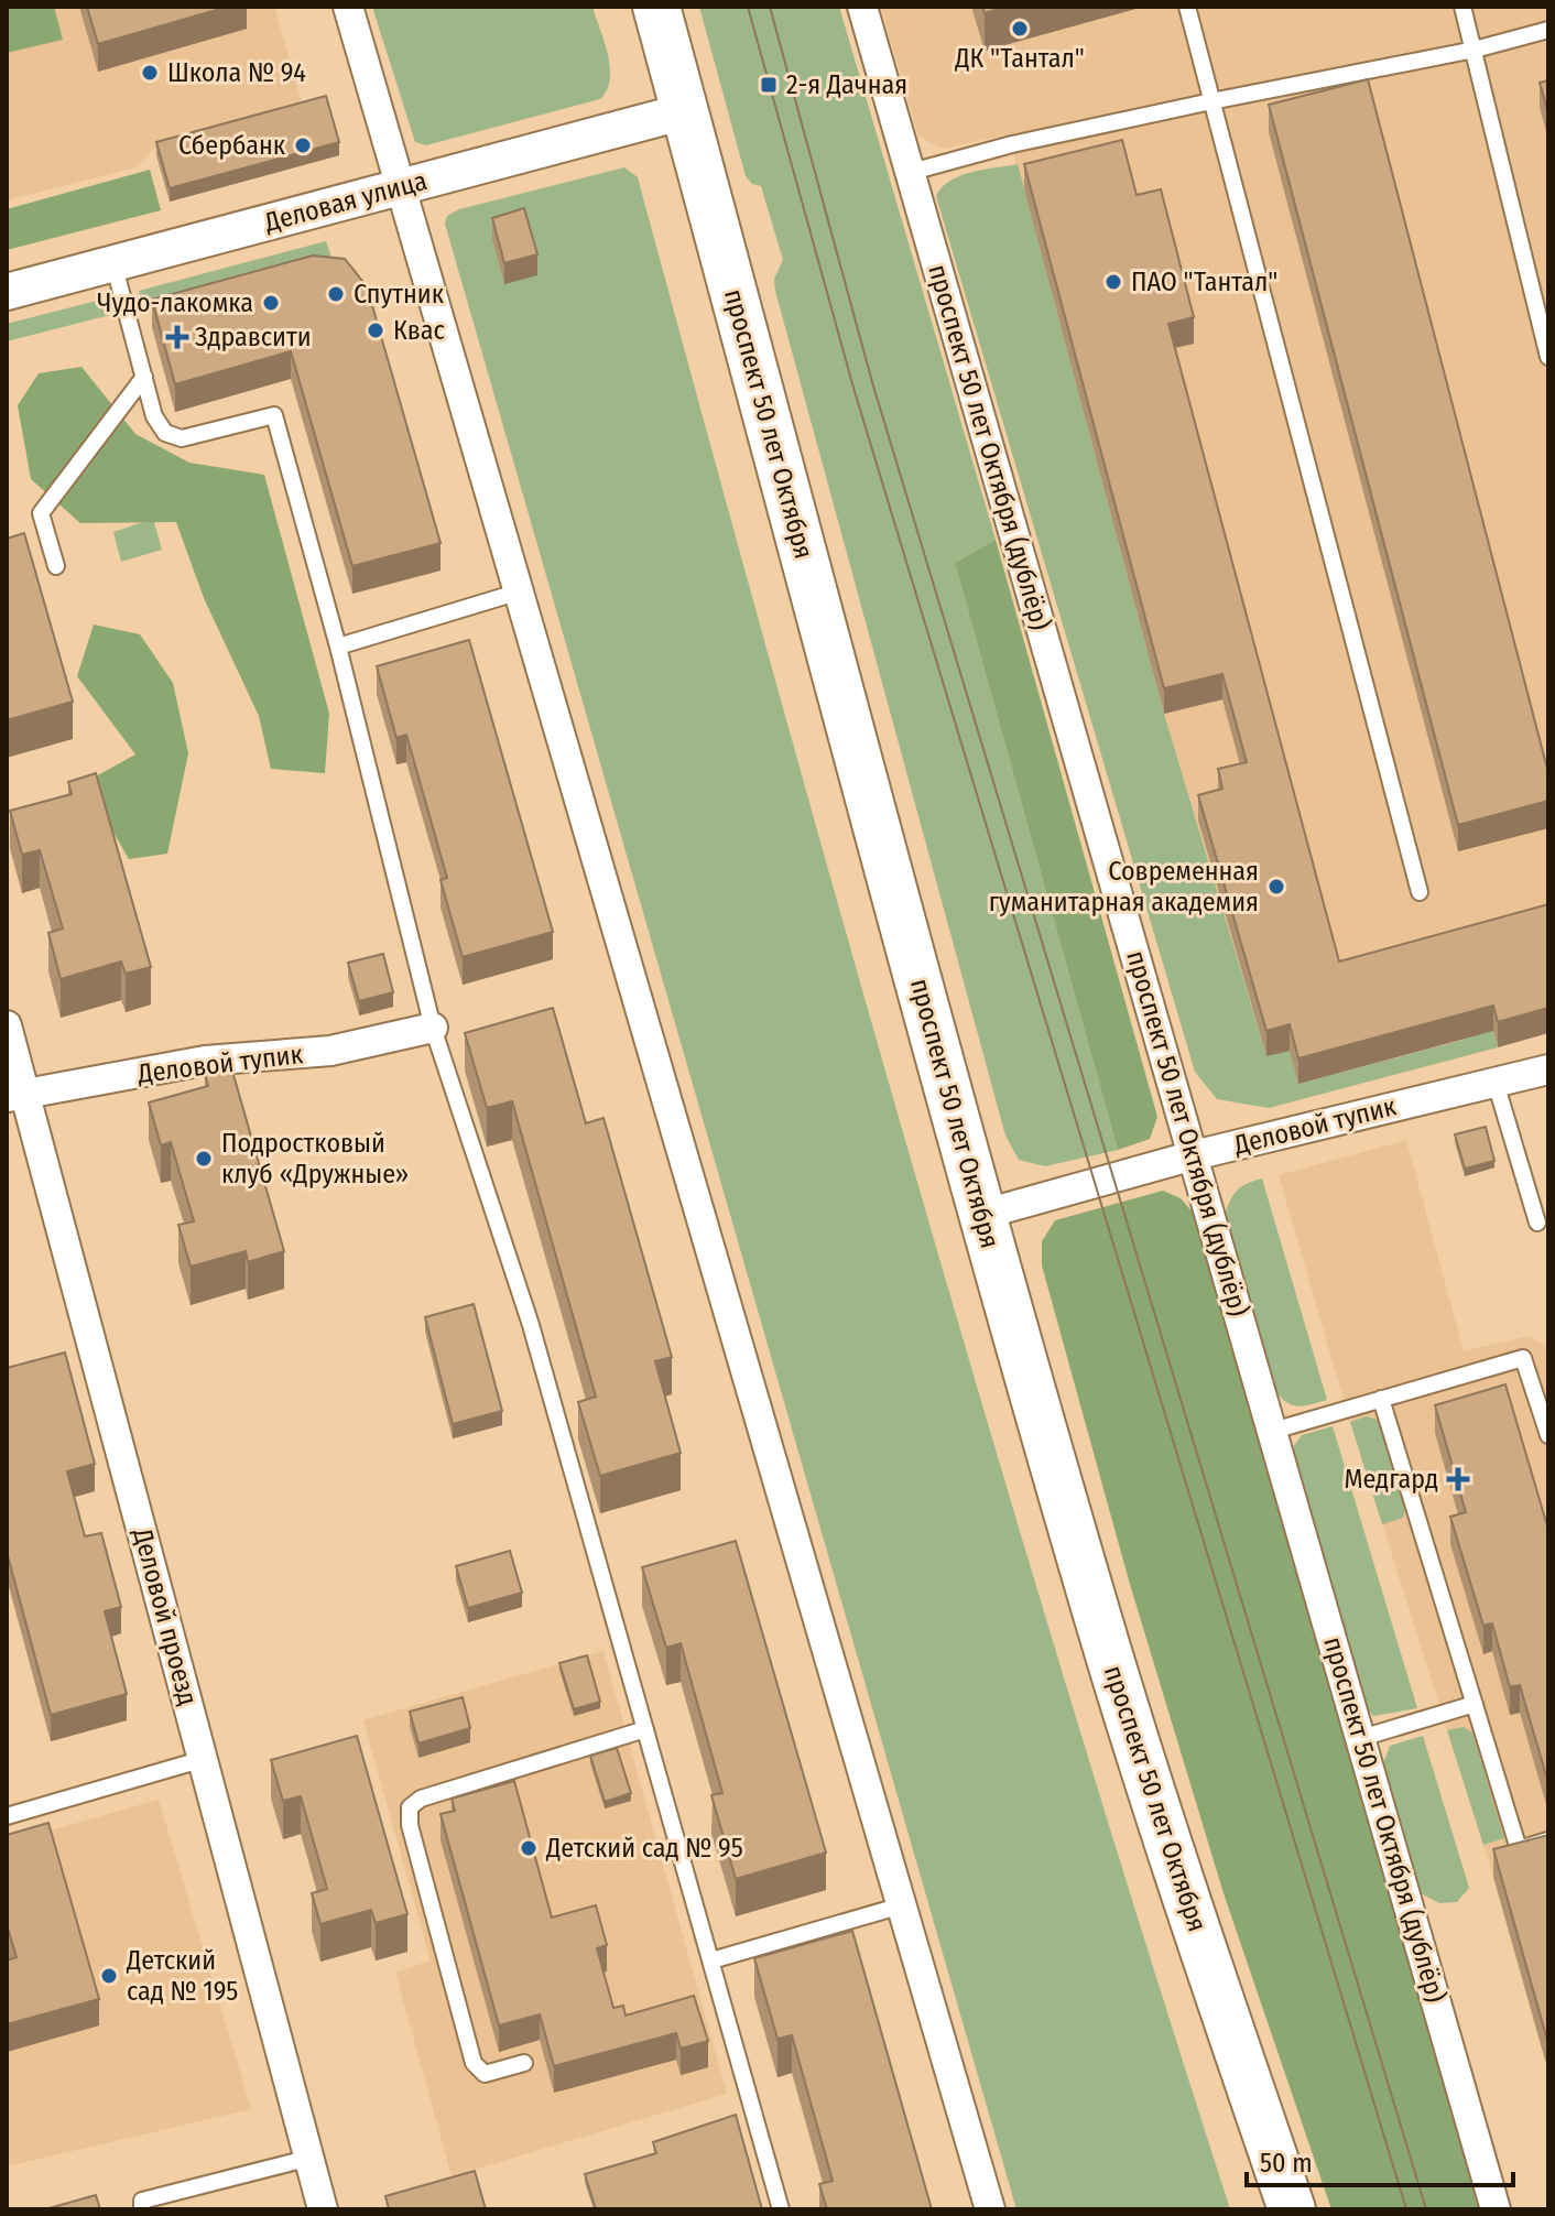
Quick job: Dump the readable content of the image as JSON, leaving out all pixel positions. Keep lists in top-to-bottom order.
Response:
{
  "streets": {
    "main road": ["проспект 50 лет Октября"],
    "street": [
      "Деловая улица",
      "проспект 50 лет Октября (дублёр)",
      "Деловой тупик",
      "Деловой проезд"
    ]
  },
  "crossings": [
    ["Деловая улица", "проспект 50 лет Октября"],
    ["проспект 50 лет Октября", "Деловой тупик"],
    ["проспект 50 лет Октября (дублёр)", "Деловой тупик"],
    ["Деловой тупик", "Деловой проезд"]
  ],
  "places": {
    "other": [
      "ДК \"Тантал\"",
      "Школа № 94",
      "Сбербанк",
      "ПАО \"Тантал\"",
      "Спутник",
      "Чудо-лакомка",
      "Квас",
      "Современная гуманитарная академия",
      "Подростковый клуб «Дружные»",
      "Детский сад № 95",
      "Детский сад № 195"
    ],
    "transit": ["2-я Дачная"],
    "health": ["Здравсити", "Медгард"]
  },
  "scale_bar": "50 m"
}
